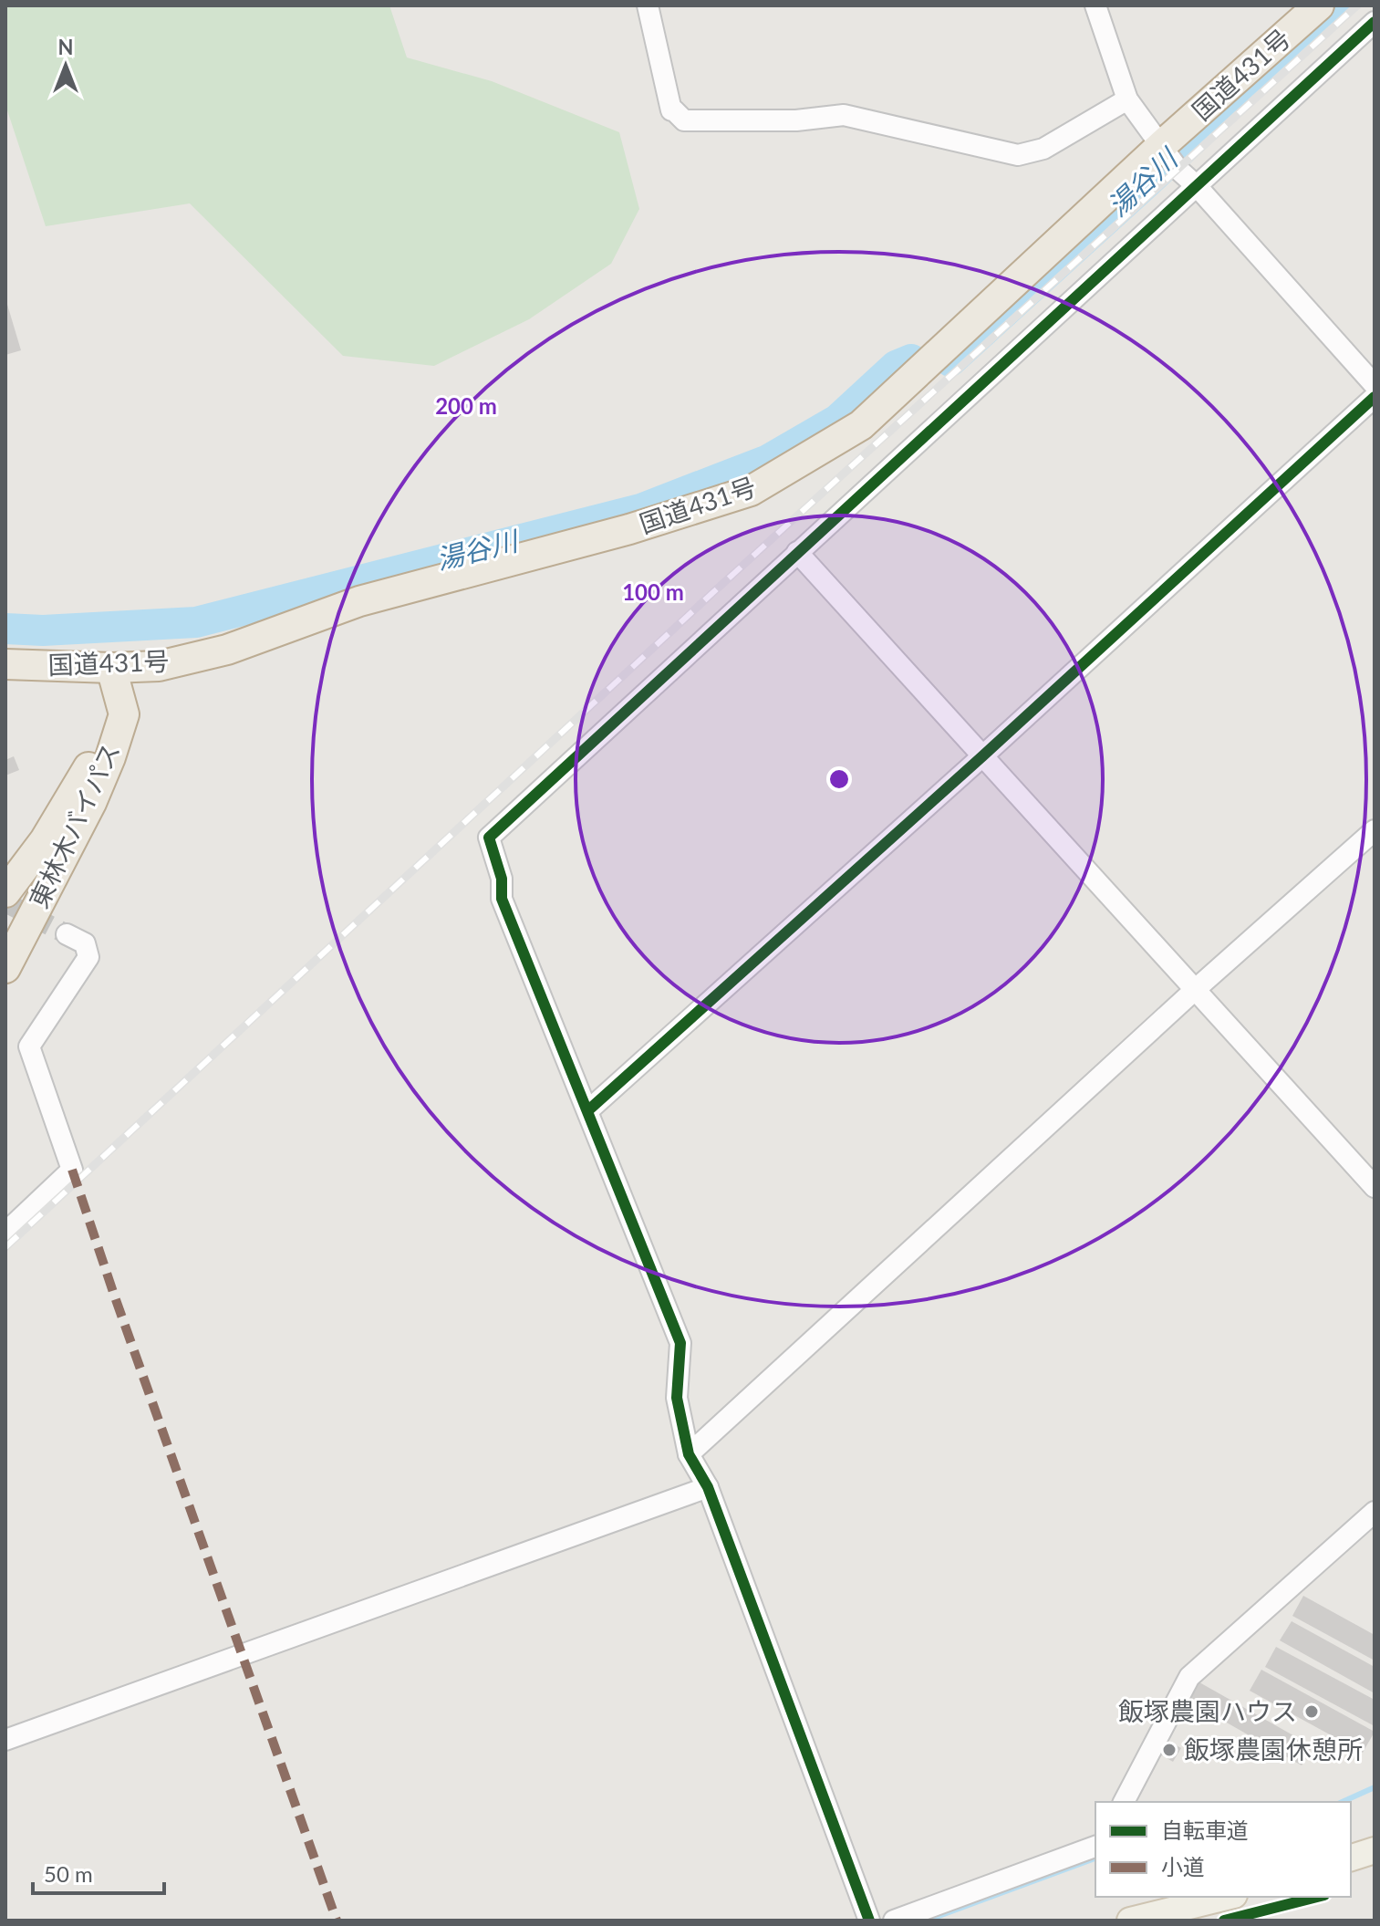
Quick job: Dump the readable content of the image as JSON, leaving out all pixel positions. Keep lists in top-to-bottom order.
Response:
{
  "streets": {
    "highway": ["国道431号", "東林木バイパス"]
  },
  "crossings": [
    ["国道431号", "東林木バイパス"]
  ],
  "water": ["湯谷川"],
  "places": ["飯塚農園ハウス", "飯塚農園休憩所"],
  "legend": ["自転車道", "小道"],
  "scale_bar": "50 m",
  "north": "top",
  "rings": ["200 m", "100 m"]
}
